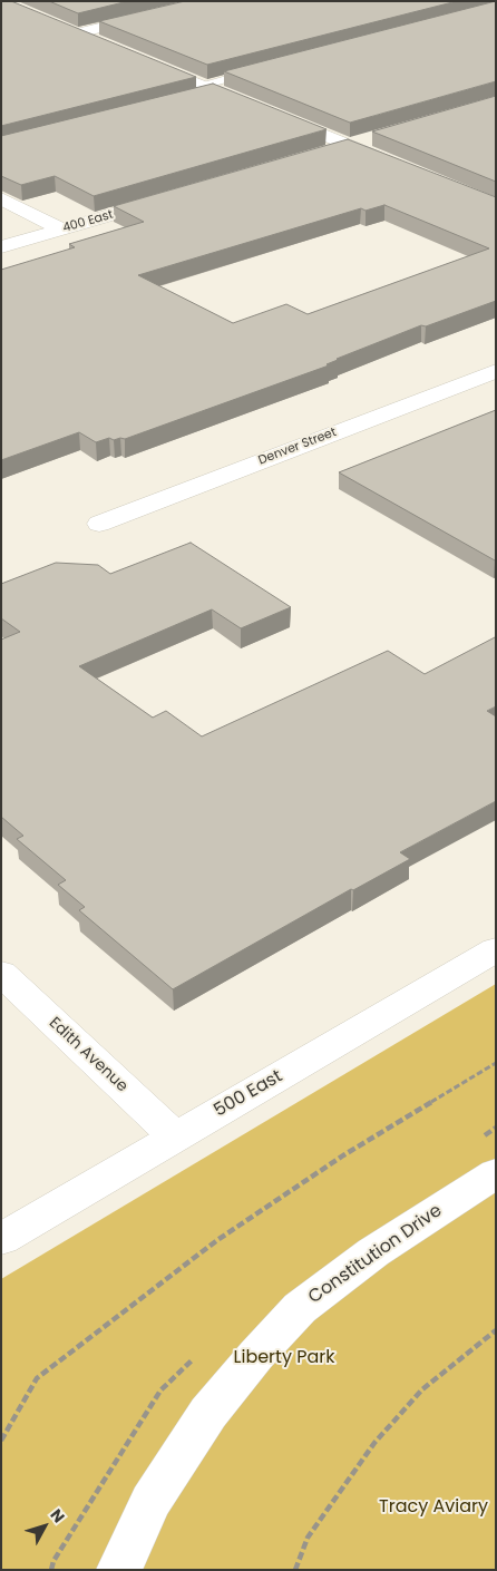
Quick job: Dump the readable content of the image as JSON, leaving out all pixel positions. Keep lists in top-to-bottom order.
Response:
{
  "streets": {
    "street": [
      "400 East",
      "Denver Street",
      "Edith Avenue",
      "500 East",
      "Constitution Drive"
    ]
  },
  "crossings": [
    ["Edith Avenue", "500 East"]
  ],
  "parks": ["Liberty Park", "Tracy Aviary"],
  "north": "top right"
}
